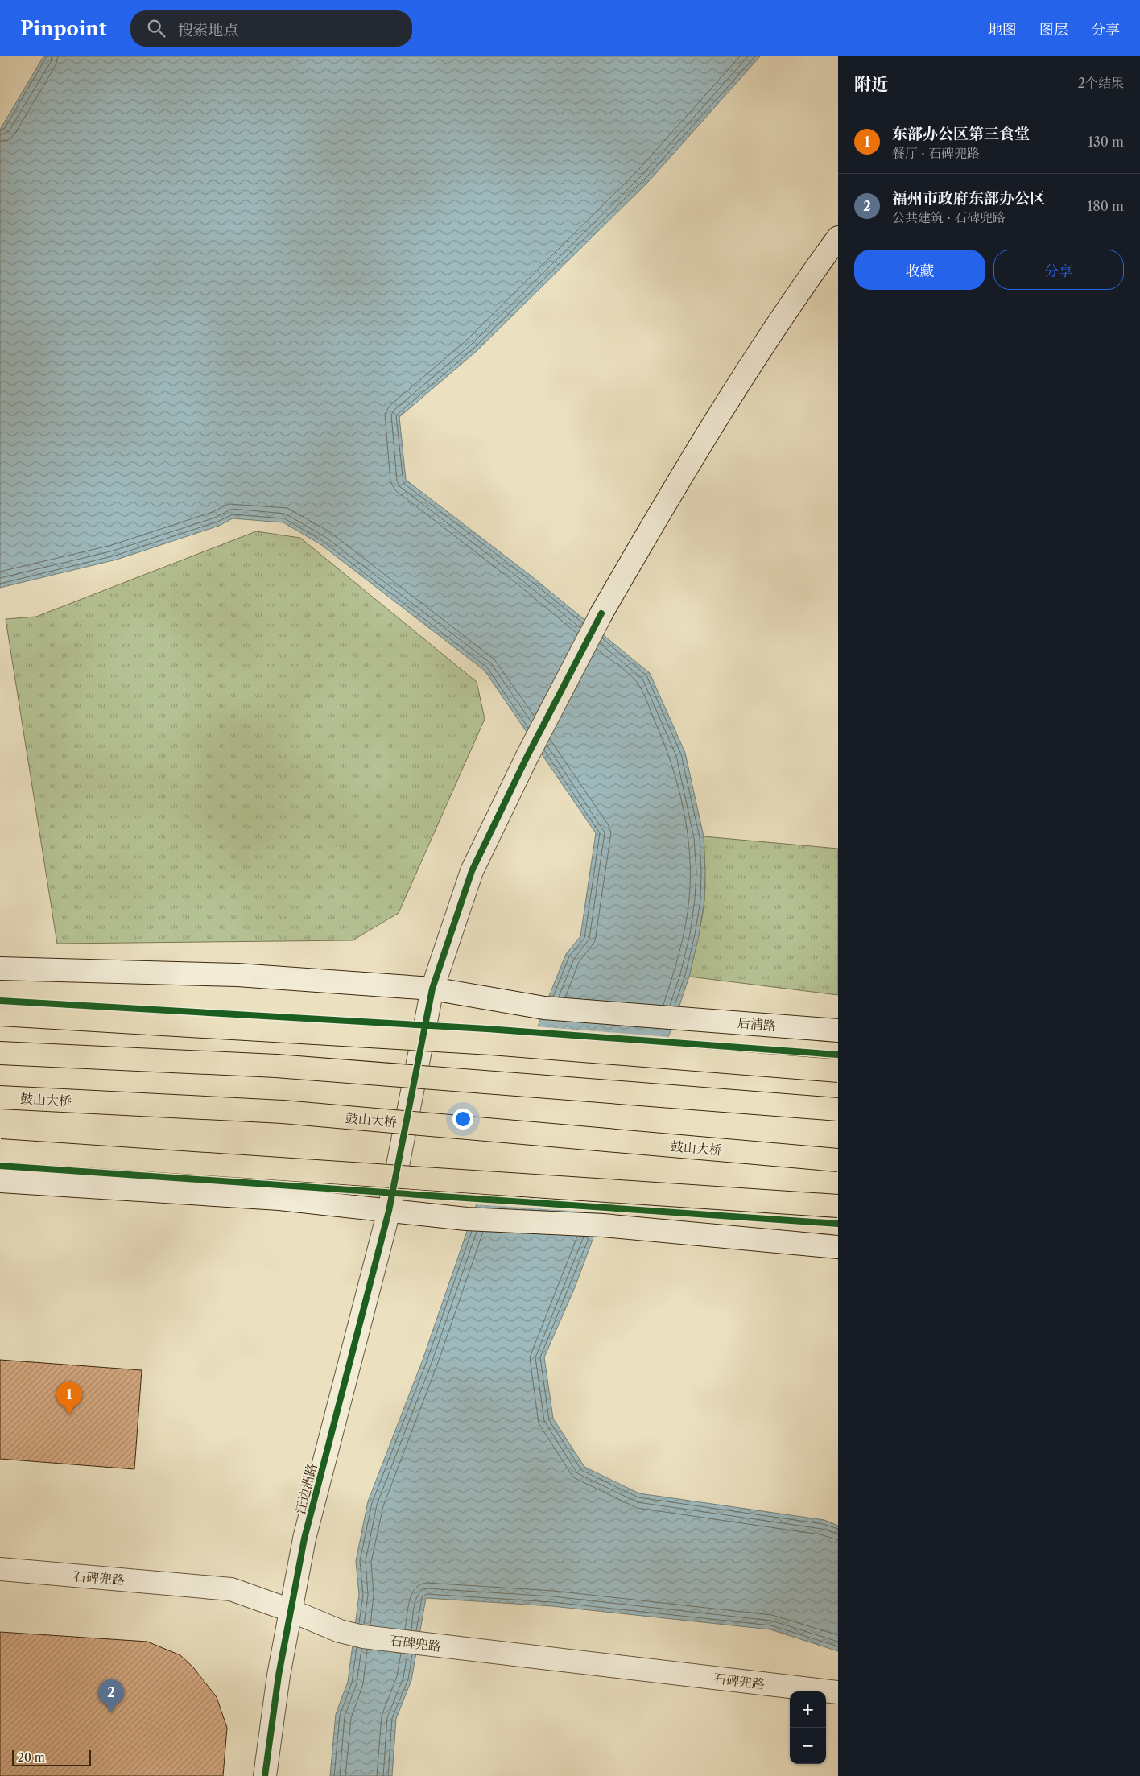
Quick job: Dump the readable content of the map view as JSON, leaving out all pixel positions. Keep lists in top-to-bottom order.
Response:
{
  "streets": {
    "highway": ["鼓山大桥"],
    "main road": ["后浦路", "江边洲路", "石碑兜路"]
  },
  "crossings": [
    ["后浦路", "江边洲路"],
    ["江边洲路", "石碑兜路"]
  ],
  "scale_bar": "20 m",
  "page": {
    "header": "Pinpoint",
    "search": "搜索地点",
    "nav": ["地图", "图层", "分享"],
    "heading": ["附近", "2个结果"],
    "list": [
      {
        "mark": "1",
        "name": "东部办公区第三食堂",
        "note": "餐厅 · 石碑兜路",
        "value": "130 m"
      },
      {
        "mark": "2",
        "name": "福州市政府东部办公区",
        "note": "公共建筑 · 石碑兜路",
        "value": "180 m"
      }
    ],
    "buttons": ["收藏", "分享"],
    "pins": ["1", "2"],
    "map_buttons": ["+", "−"],
    "scale": "20 m"
  }
}
